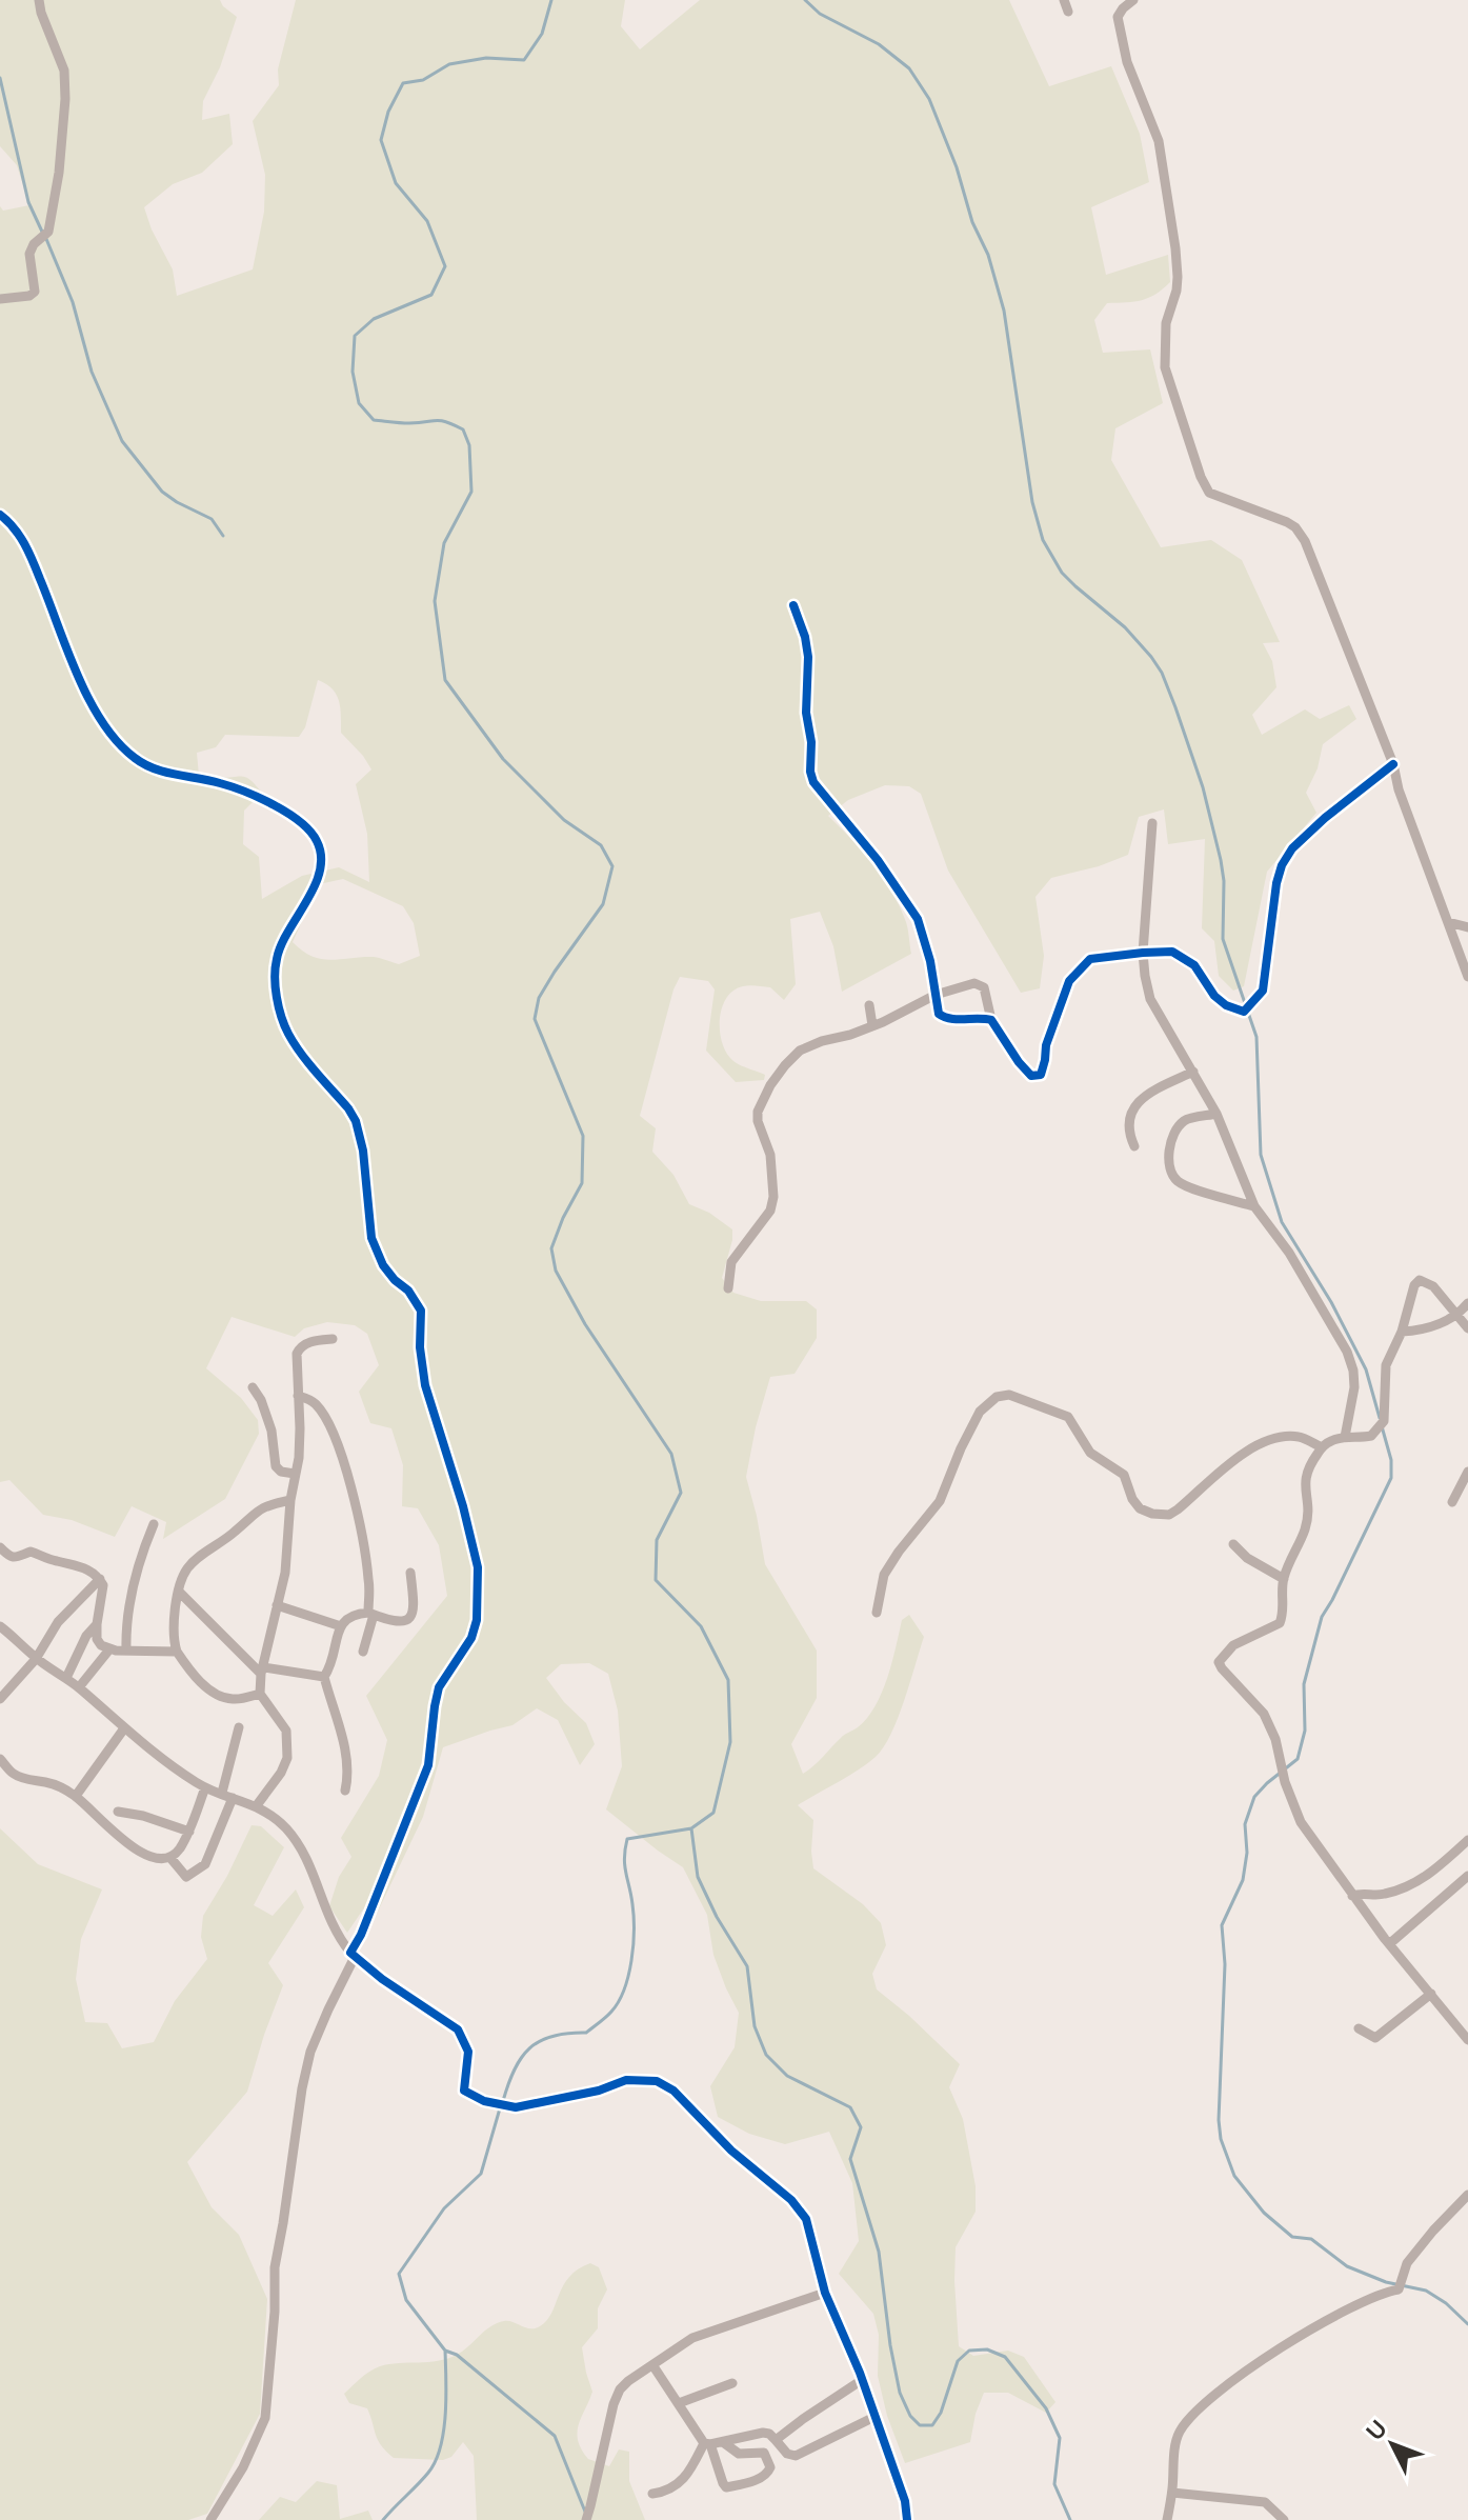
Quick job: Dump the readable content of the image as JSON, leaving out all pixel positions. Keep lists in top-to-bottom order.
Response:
{
  "north": "top left"
}
